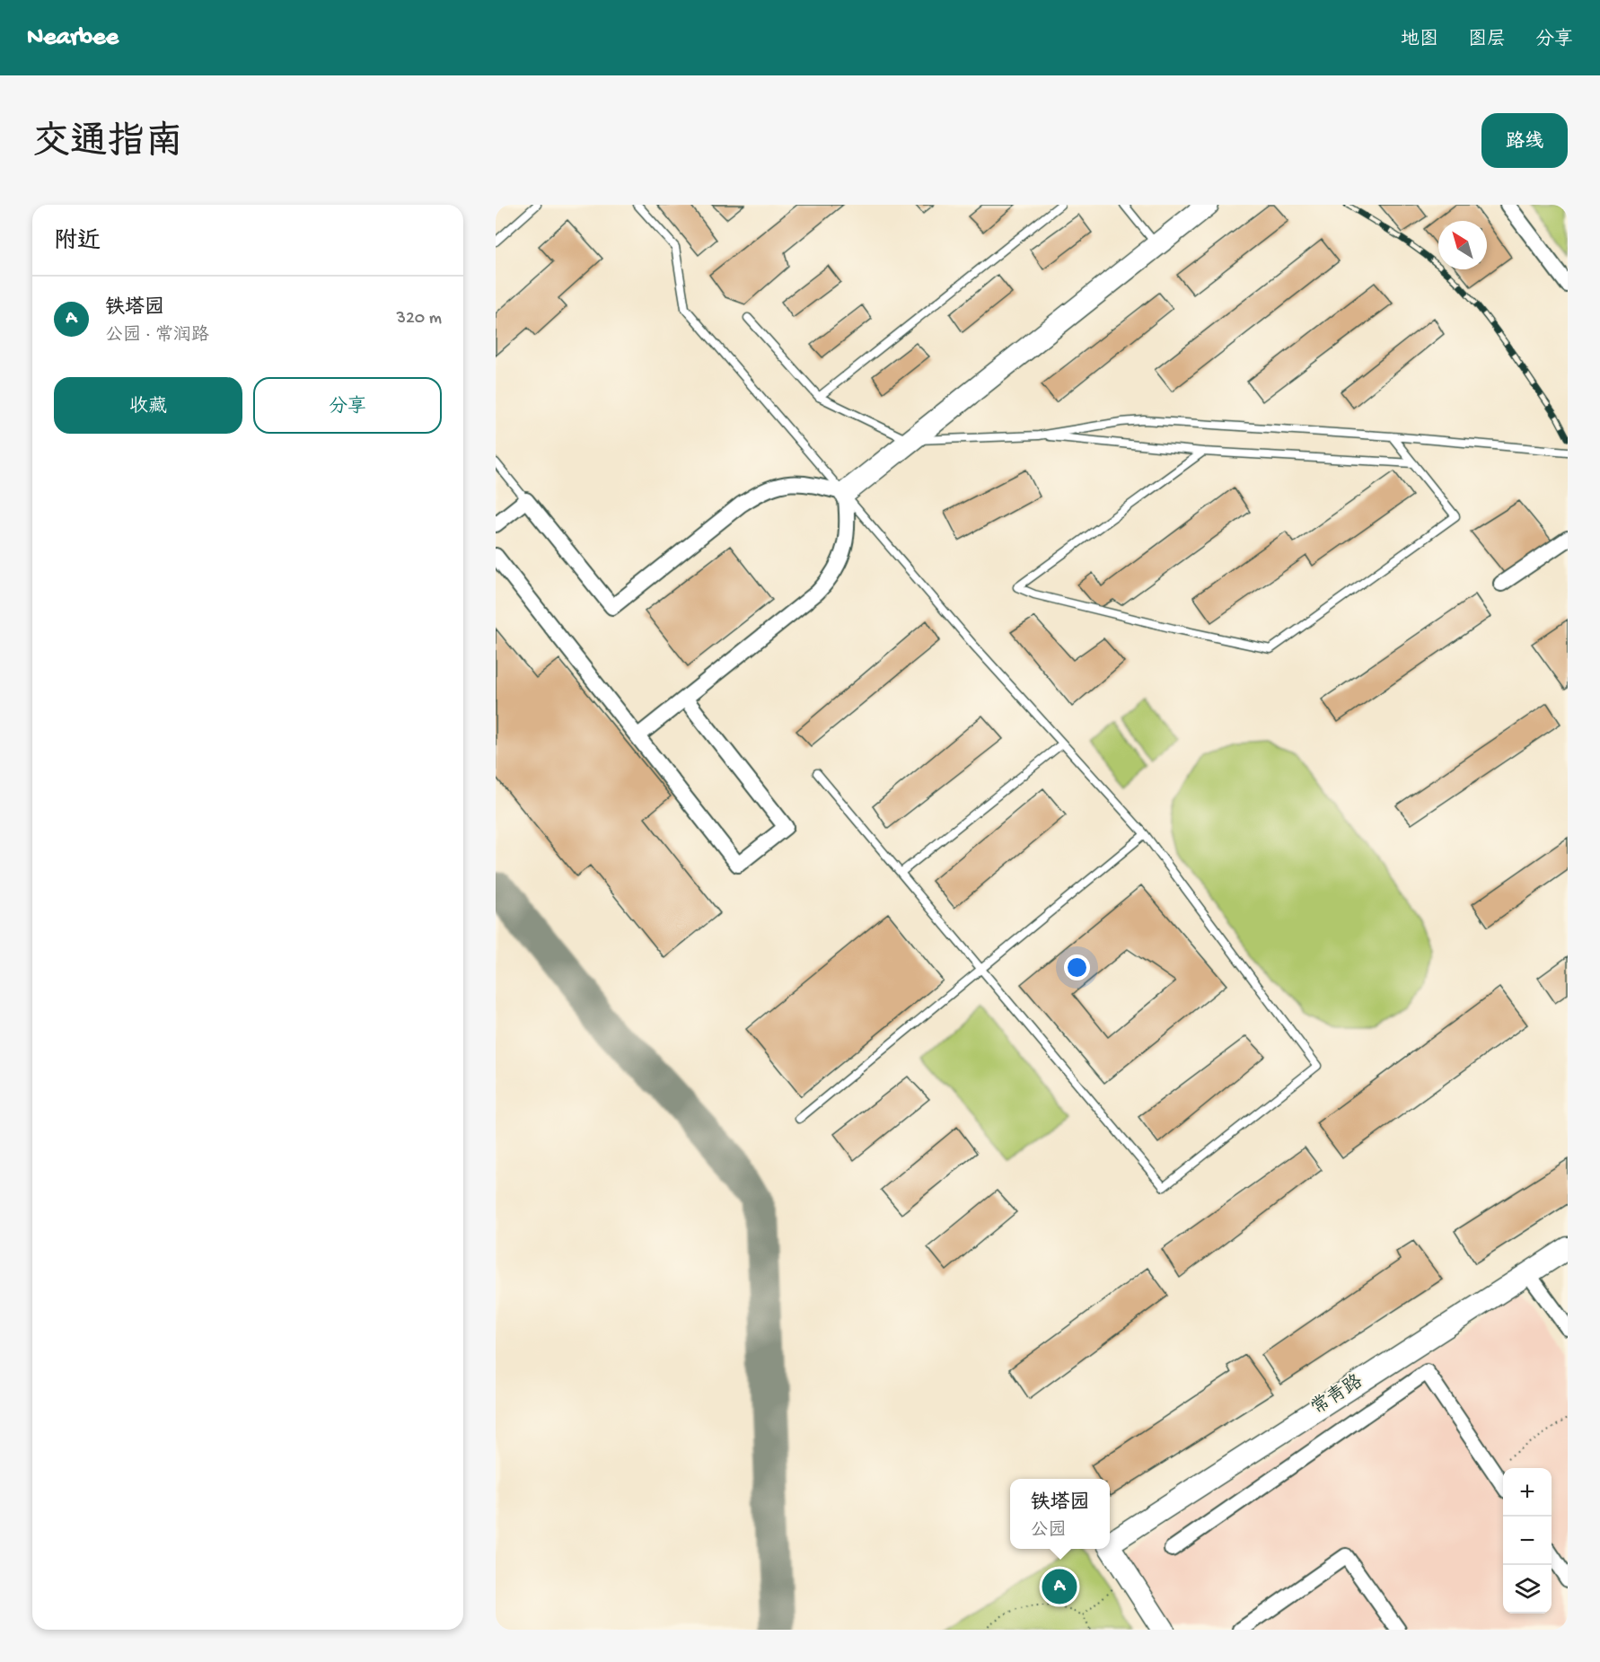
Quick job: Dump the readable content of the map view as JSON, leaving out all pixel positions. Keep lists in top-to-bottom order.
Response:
{
  "streets": {
    "street": ["常青路"]
  },
  "north": "top left",
  "page": {
    "header": "Nearbee",
    "nav": ["地图", "图层", "分享"],
    "title": "交通指南",
    "buttons": [
      "路线",
      ["收藏", "分享"]
    ],
    "heading": "附近",
    "list": [
      {
        "mark": "A",
        "name": "铁塔园",
        "note": "公园 · 常润路",
        "value": "320 m"
      }
    ],
    "map_buttons": ["+", "−"],
    "popup": ["铁塔园", "公园"],
    "pins": "A"
  }
}
